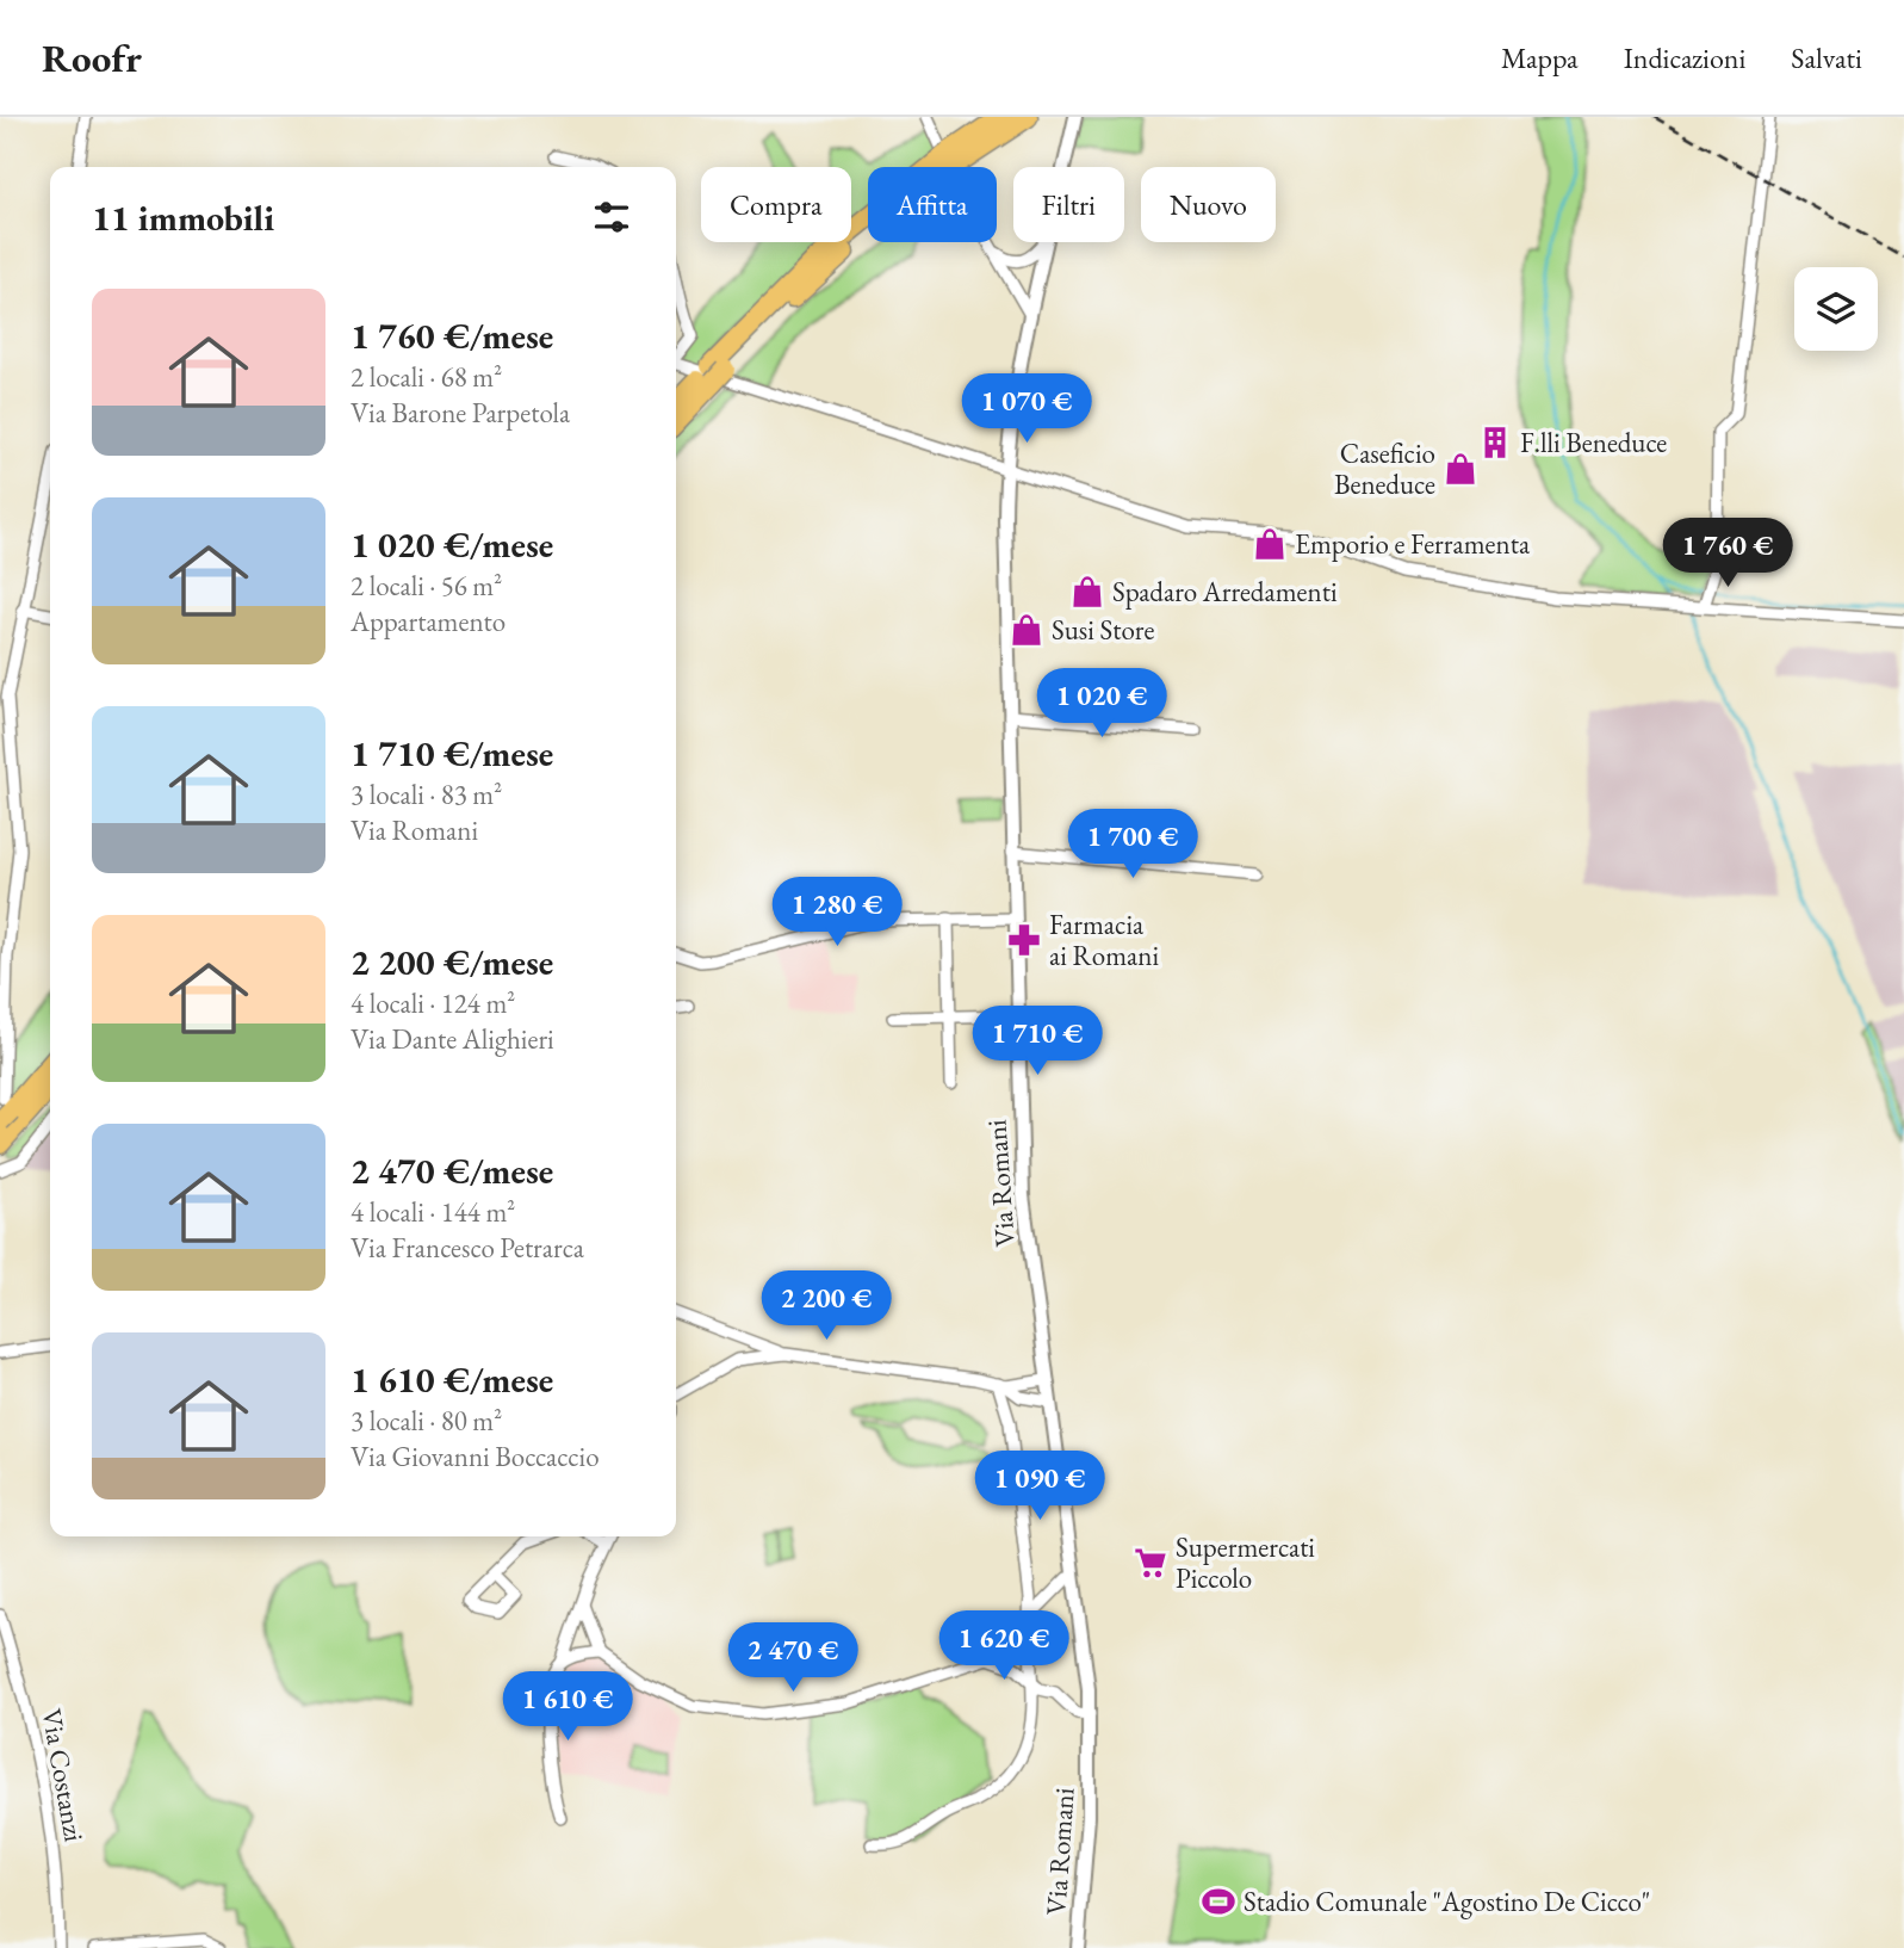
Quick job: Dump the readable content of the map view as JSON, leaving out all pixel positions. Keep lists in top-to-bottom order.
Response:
{
  "streets": {
    "street": ["Via Romani", "Via Costanzi"]
  },
  "places": {
    "building": ["F.lli Beneduce"],
    "shop": [
      "Caseficio Beneduce",
      "Emporio e Ferramenta",
      "Spadaro Arredamenti",
      "Susi Store"
    ],
    "pharmacy": ["Farmacia ai Romani"],
    "supermarket": ["Supermercati Piccolo"],
    "sports": ["Stadio Comunale \"Agostino De Cicco\""]
  },
  "page": {
    "header": "Roofr",
    "nav": ["Mappa", "Indicazioni", "Salvati"],
    "chip": [
      "Compra",
      "Affitta",
      "Filtri",
      "Nuovo"
    ],
    "heading": "11 immobili",
    "list": [
      {
        "name": "1 760 €/mese",
        "note": "2 locali · 68 m² · Via Barone Parpetola"
      },
      {
        "name": "1 020 €/mese",
        "note": "2 locali · 56 m² · Appartamento"
      },
      {
        "name": "1 710 €/mese",
        "note": "3 locali · 83 m² · Via Romani"
      },
      {
        "name": "2 200 €/mese",
        "note": "4 locali · 124 m² · Via Dante Alighieri"
      },
      {
        "name": "2 470 €/mese",
        "note": "4 locali · 144 m² · Via Francesco Petrarca"
      },
      {
        "name": "1 610 €/mese",
        "note": "3 locali · 80 m² · Via Giovanni Boccaccio"
      }
    ],
    "price": [
      "1 070 €",
      "1 760 €",
      "1 020 €",
      "1 700 €",
      "1 280 €",
      "1 710 €",
      "2 200 €",
      "1 090 €",
      "1 620 €",
      "2 470 €",
      "1 610 €"
    ]
  }
}
